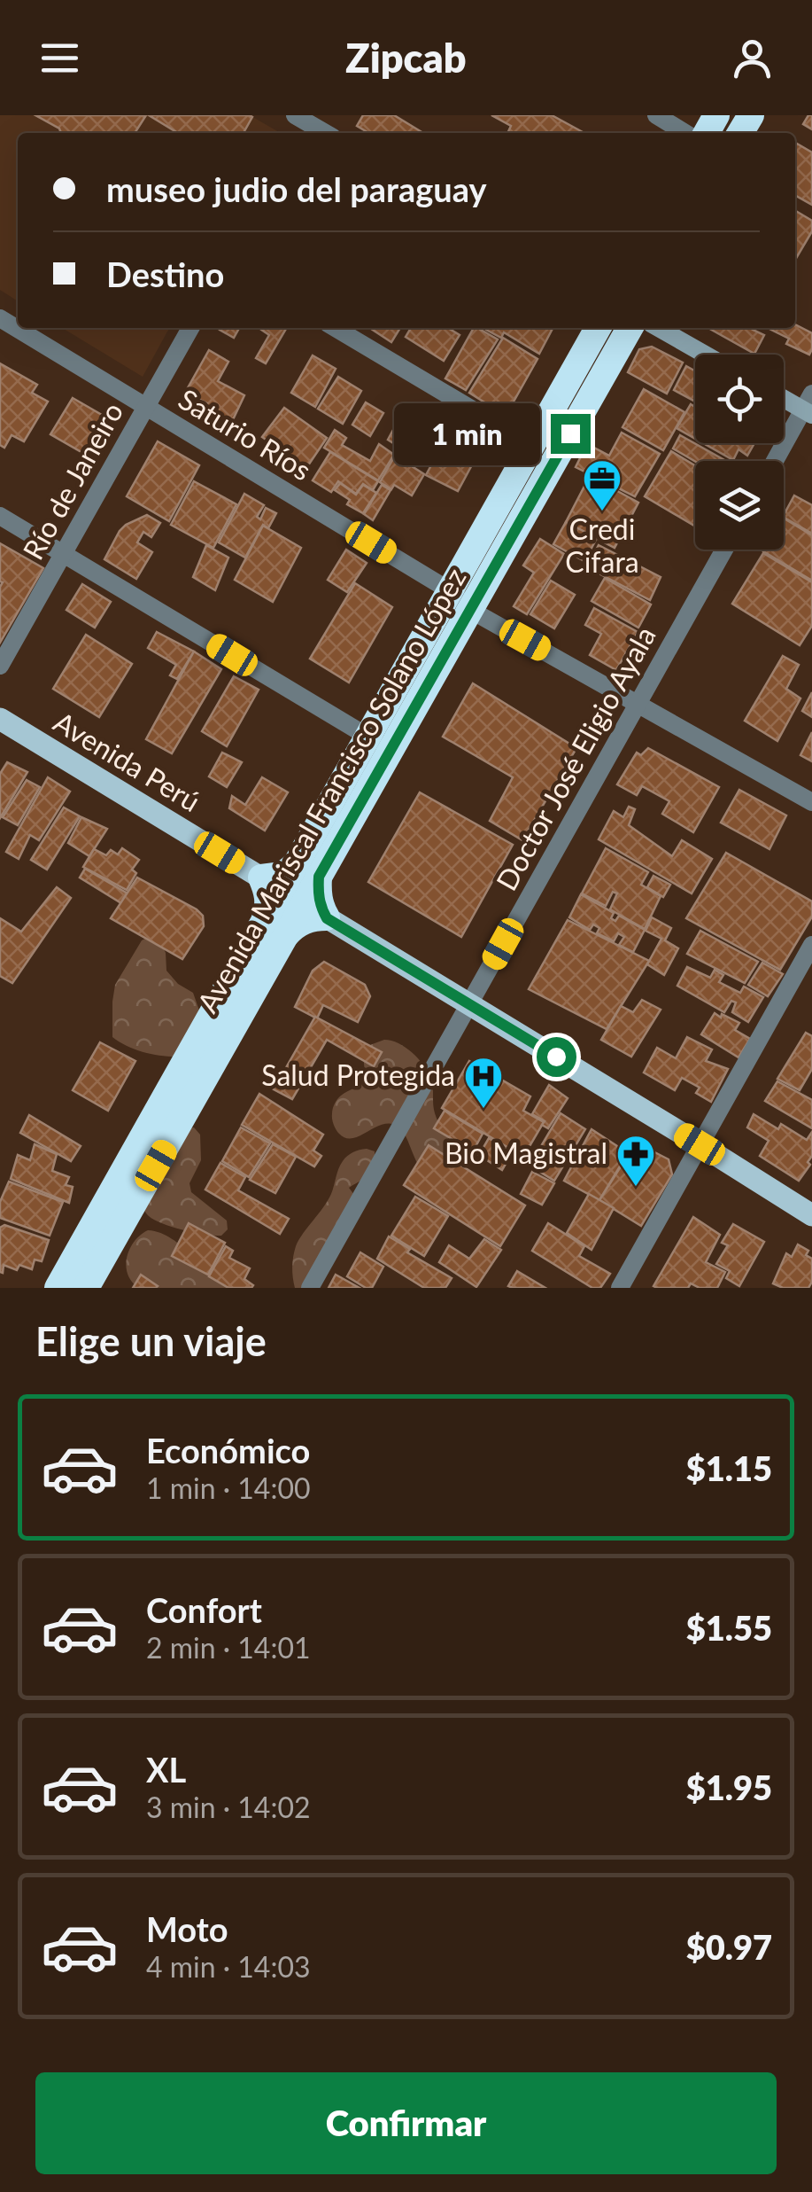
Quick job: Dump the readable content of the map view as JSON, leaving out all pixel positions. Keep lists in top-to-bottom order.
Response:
{
  "streets": {
    "highway": ["Avenida Mariscal Francisco Solano López"],
    "main road": ["Avenida Perú"],
    "street": ["Saturio Ríos", "Río de Janeiro", "Doctor José Eligio Ayala"]
  },
  "crossings": [
    ["Saturio Ríos", "Río de Janeiro"],
    ["Saturio Ríos", "Doctor José Eligio Ayala"],
    ["Saturio Ríos", "Avenida Mariscal Francisco Solano López"],
    ["Doctor José Eligio Ayala", "Avenida Perú"],
    ["Avenida Perú", "Avenida Mariscal Francisco Solano López"]
  ],
  "places": {
    "office": ["Credi Cifara"],
    "hospital": ["Salud Protegida"],
    "pharmacy": ["Bio Magistral"]
  },
  "page": {
    "header": "Zipcab",
    "banner": ["museo judio del paraguay", "Destino"],
    "bubble": "1 min",
    "heading": "Elige un viaje",
    "list": [
      {
        "name": "Económico",
        "note": "1 min · 14:00",
        "value": "$1.15"
      },
      {
        "name": "Confort",
        "note": "2 min · 14:01",
        "value": "$1.55"
      },
      {
        "name": "XL",
        "note": "3 min · 14:02",
        "value": "$1.95"
      },
      {
        "name": "Moto",
        "note": "4 min · 14:03",
        "value": "$0.97"
      }
    ],
    "buttons": "Confirmar"
  }
}
